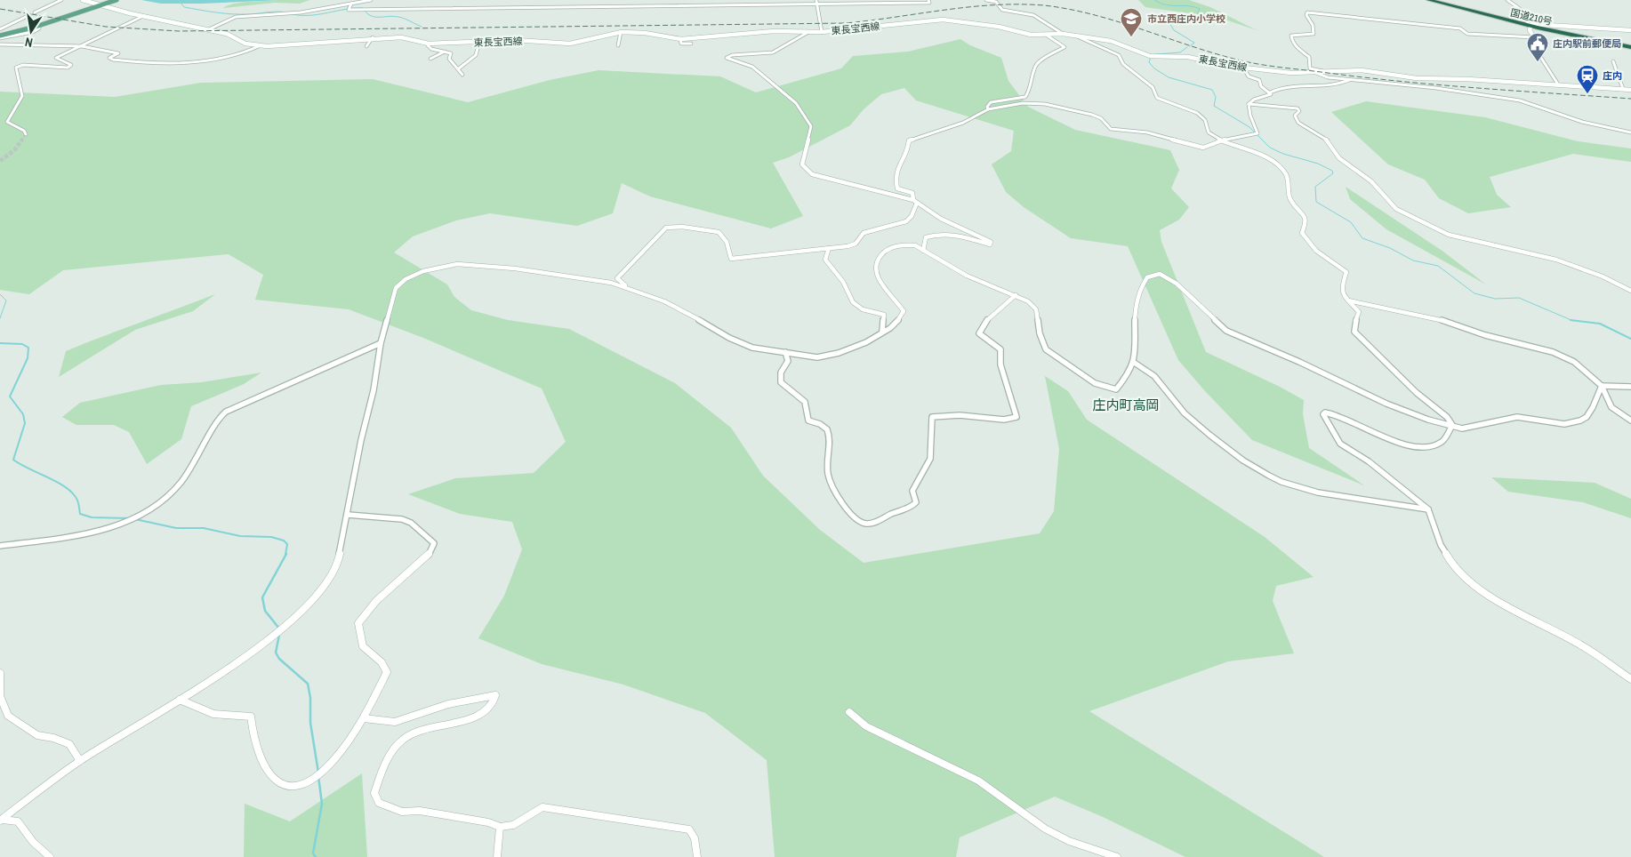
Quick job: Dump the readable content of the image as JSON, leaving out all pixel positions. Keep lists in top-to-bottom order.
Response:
{
  "streets": {
    "highway": ["国道210号"],
    "main road": ["東長宝西線"]
  },
  "districts": ["庄内町高岡"],
  "places": {
    "school or university": ["市立西庄内小学校"],
    "public building": ["庄内駅前郵便局"],
    "station": ["庄内"]
  },
  "north": "bottom"
}
